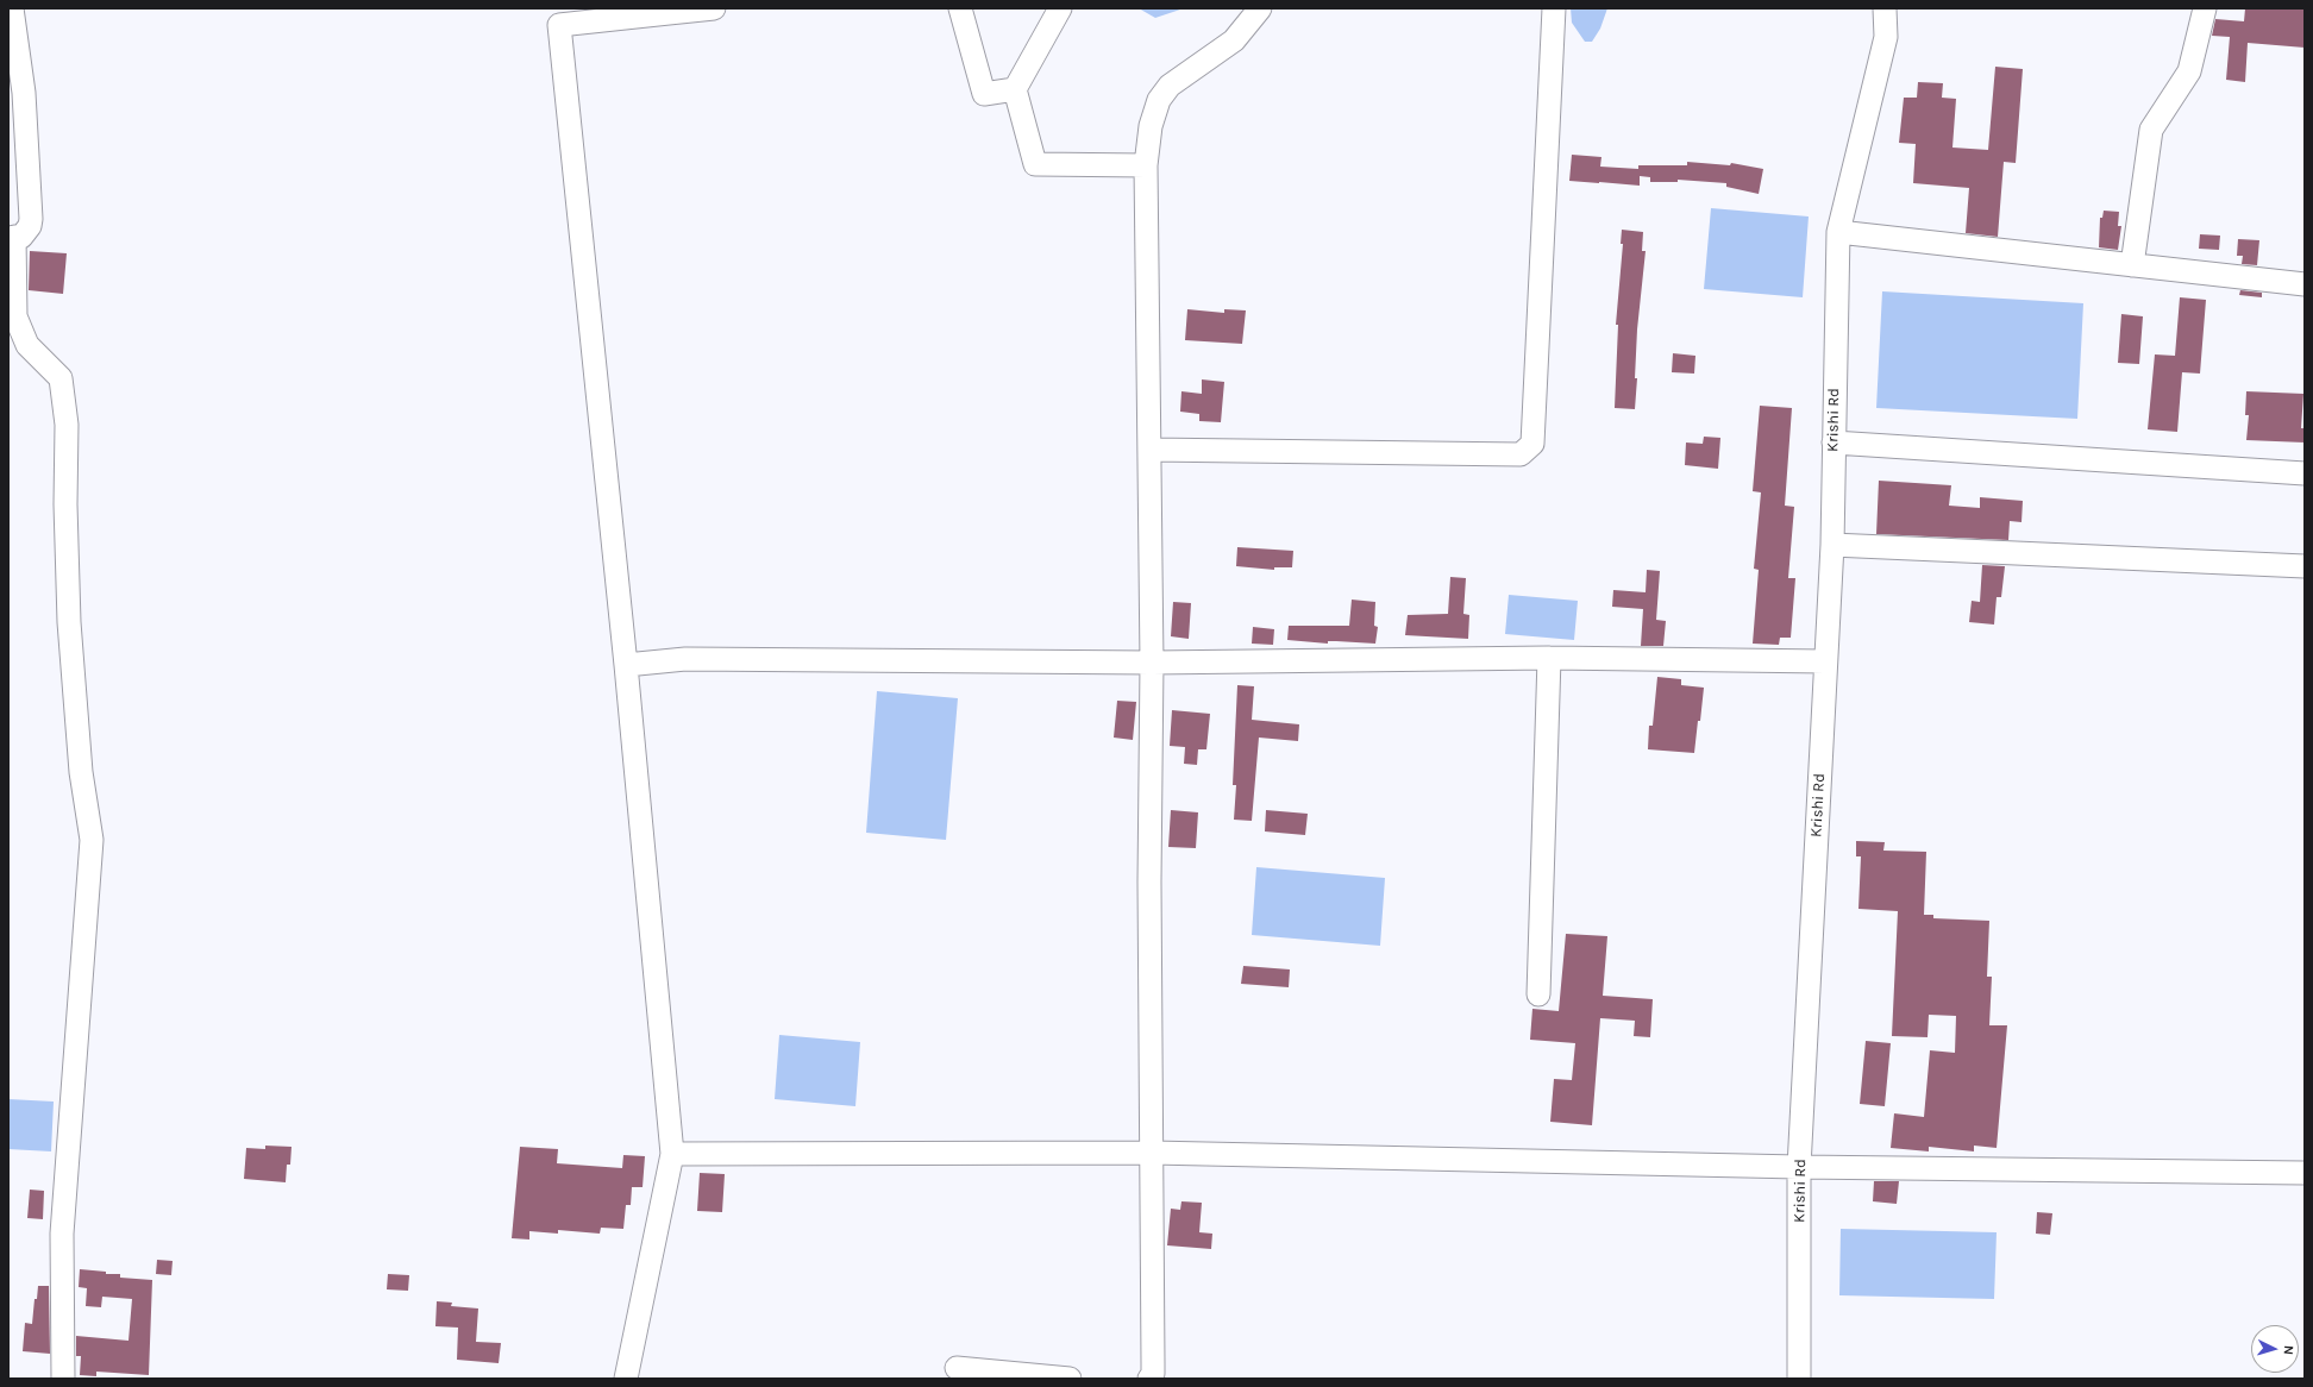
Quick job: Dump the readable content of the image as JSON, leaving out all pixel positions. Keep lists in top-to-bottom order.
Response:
{
  "streets": {
    "street": ["Krishi Rd"]
  },
  "north": "right"
}
